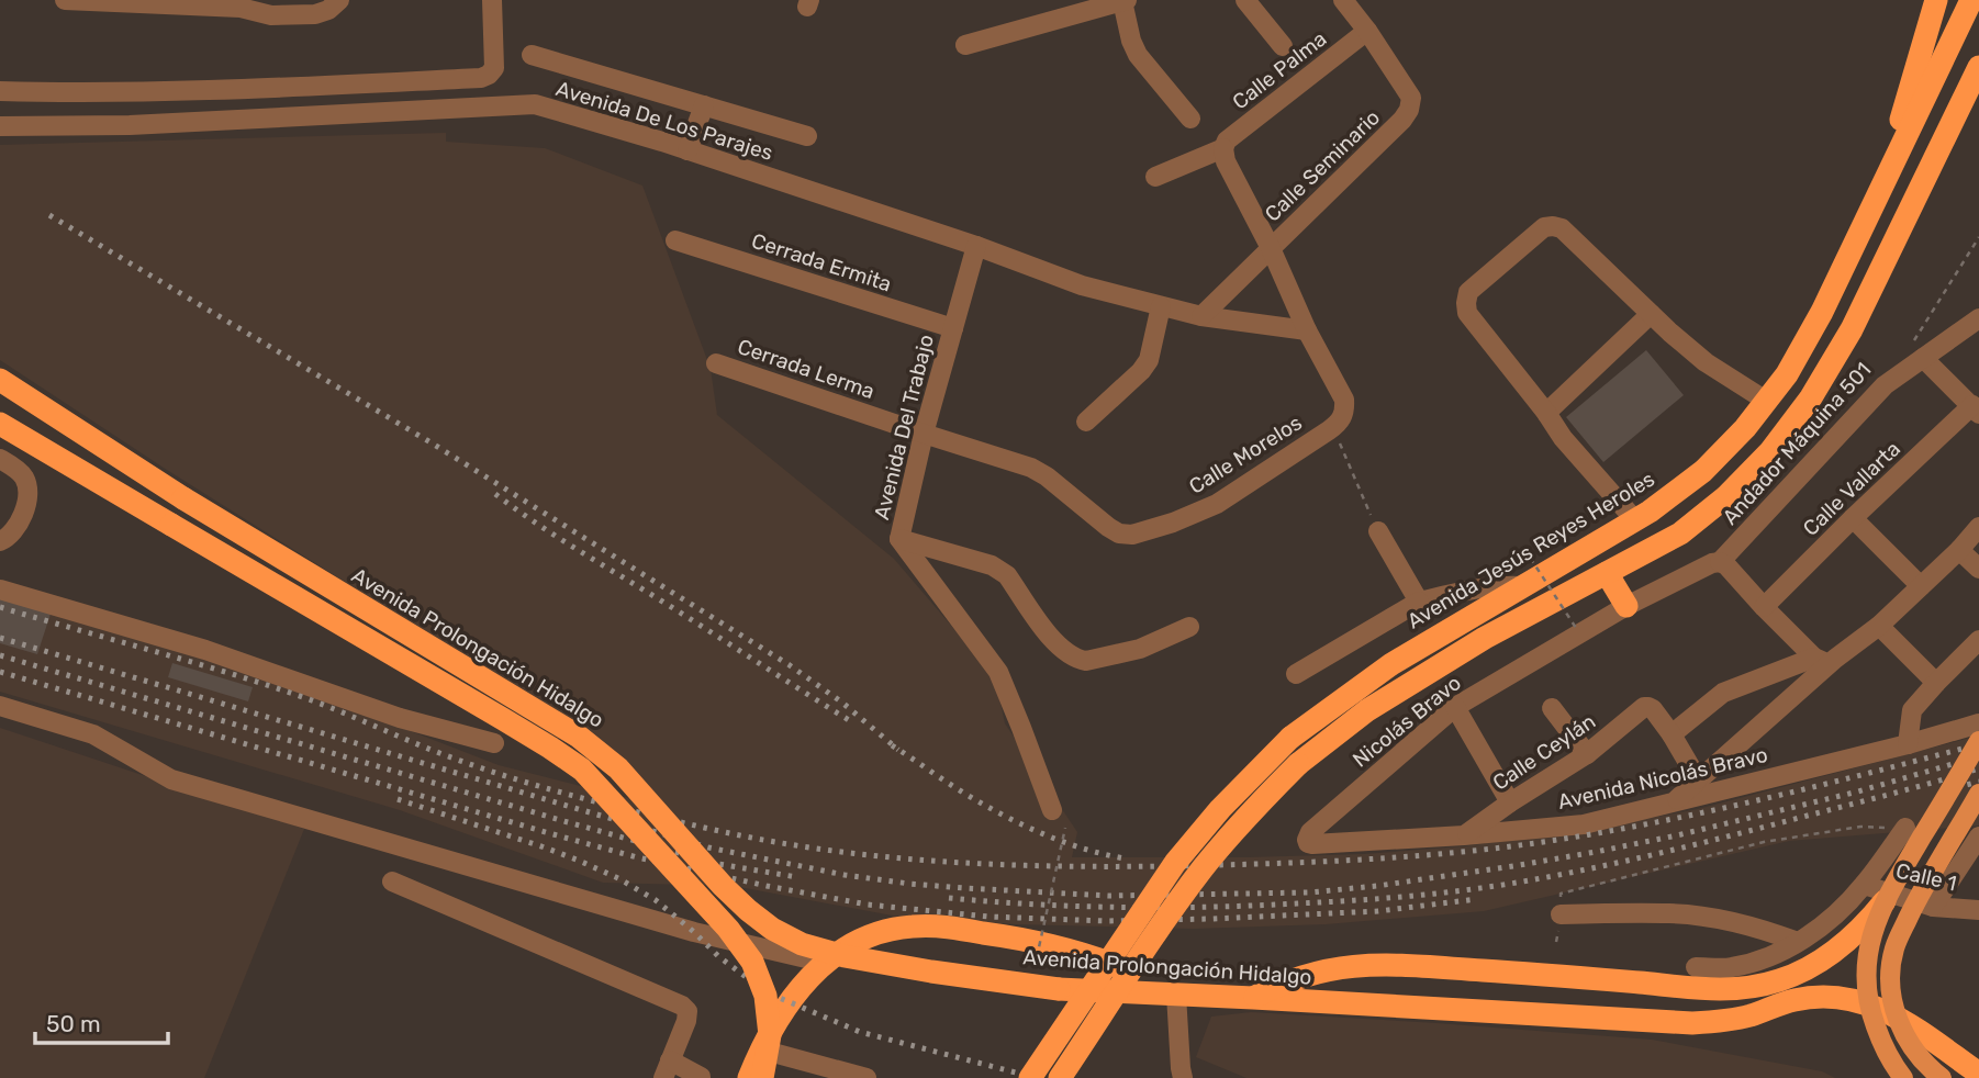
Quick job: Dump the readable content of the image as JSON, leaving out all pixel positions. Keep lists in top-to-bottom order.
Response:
{
  "streets": {
    "highway": ["Avenida Jesús Reyes Heroles", "Avenida Prolongación Hidalgo"],
    "street": [
      "Calle Palma",
      "Avenida De Los Parajes",
      "Calle Seminario",
      "Cerrada Ermita",
      "Cerrada Lerma",
      "Avenida Del Trabajo",
      "Andador Máquina 501",
      "Calle Morelos",
      "Calle Vallarta",
      "Nicolás Bravo",
      "Calle Ceylán",
      "Avenida Nicolás Bravo",
      "Calle 1"
    ]
  },
  "crossings": [
    ["Calle Palma", "Calle Seminario"],
    ["Avenida De Los Parajes", "Calle Seminario"],
    ["Avenida De Los Parajes", "Avenida Del Trabajo"],
    ["Calle Seminario", "Calle Morelos"],
    ["Cerrada Ermita", "Avenida Del Trabajo"],
    ["Cerrada Lerma", "Avenida Del Trabajo"],
    ["Cerrada Lerma", "Calle Morelos"],
    ["Avenida Del Trabajo", "Calle Morelos"],
    ["Andador Máquina 501", "Nicolás Bravo"],
    ["Nicolás Bravo", "Avenida Nicolás Bravo"],
    ["Calle Ceylán", "Avenida Nicolás Bravo"]
  ],
  "scale_bar": "50 m"
}
